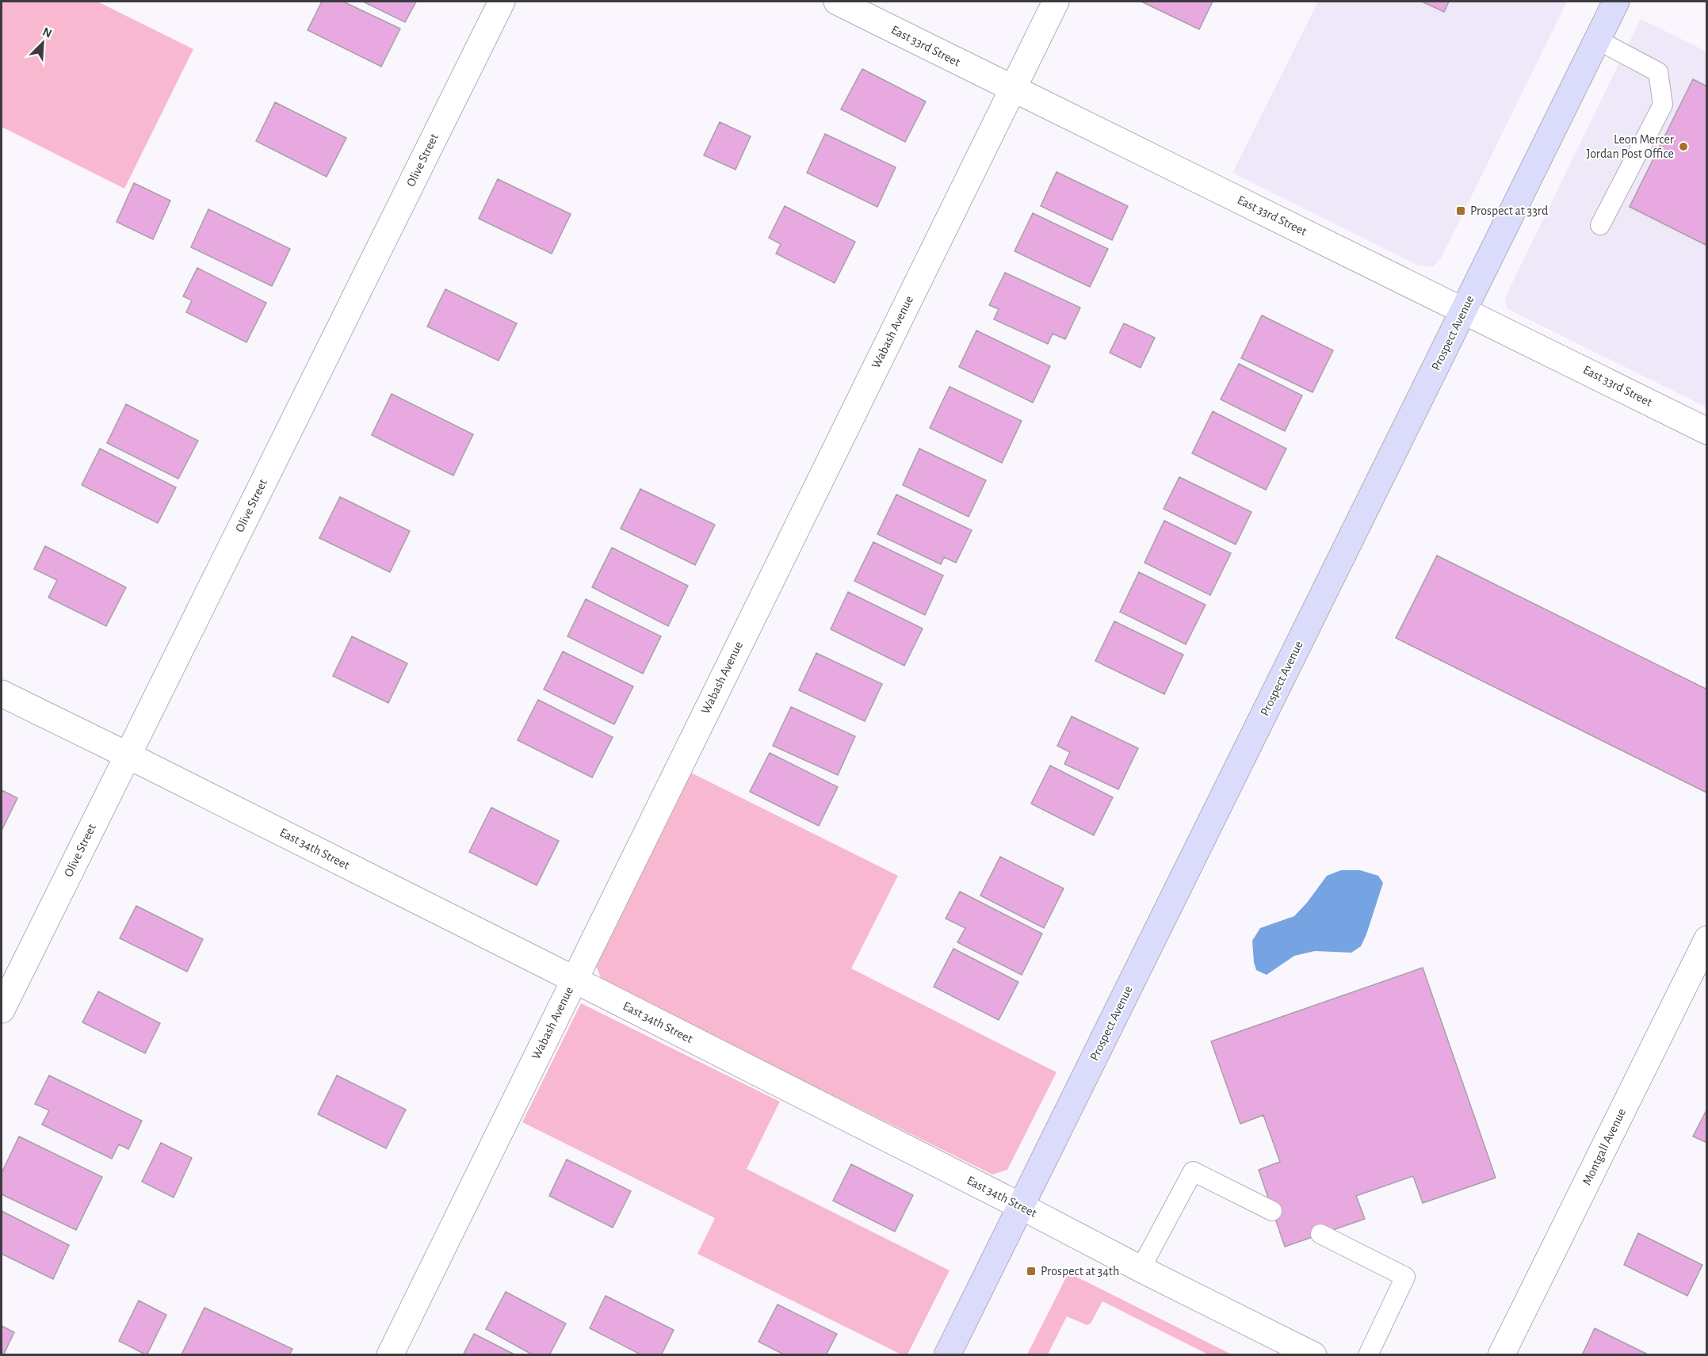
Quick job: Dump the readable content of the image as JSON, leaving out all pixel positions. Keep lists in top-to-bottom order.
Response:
{
  "streets": {
    "main road": ["Prospect Avenue"],
    "street": [
      "East 33rd Street",
      "Olive Street",
      "Wabash Avenue",
      "East 34th Street",
      "Montgall Avenue"
    ]
  },
  "crossings": [
    ["East 33rd Street", "Wabash Avenue"],
    ["East 33rd Street", "Prospect Avenue"],
    ["Olive Street", "East 34th Street"],
    ["Wabash Avenue", "East 34th Street"],
    ["Prospect Avenue", "East 34th Street"]
  ],
  "places": {
    "other": ["Leon Mercer Jordan Post Office"],
    "transit": ["Prospect at 33rd", "Prospect at 34th"]
  },
  "north": "top right"
}
